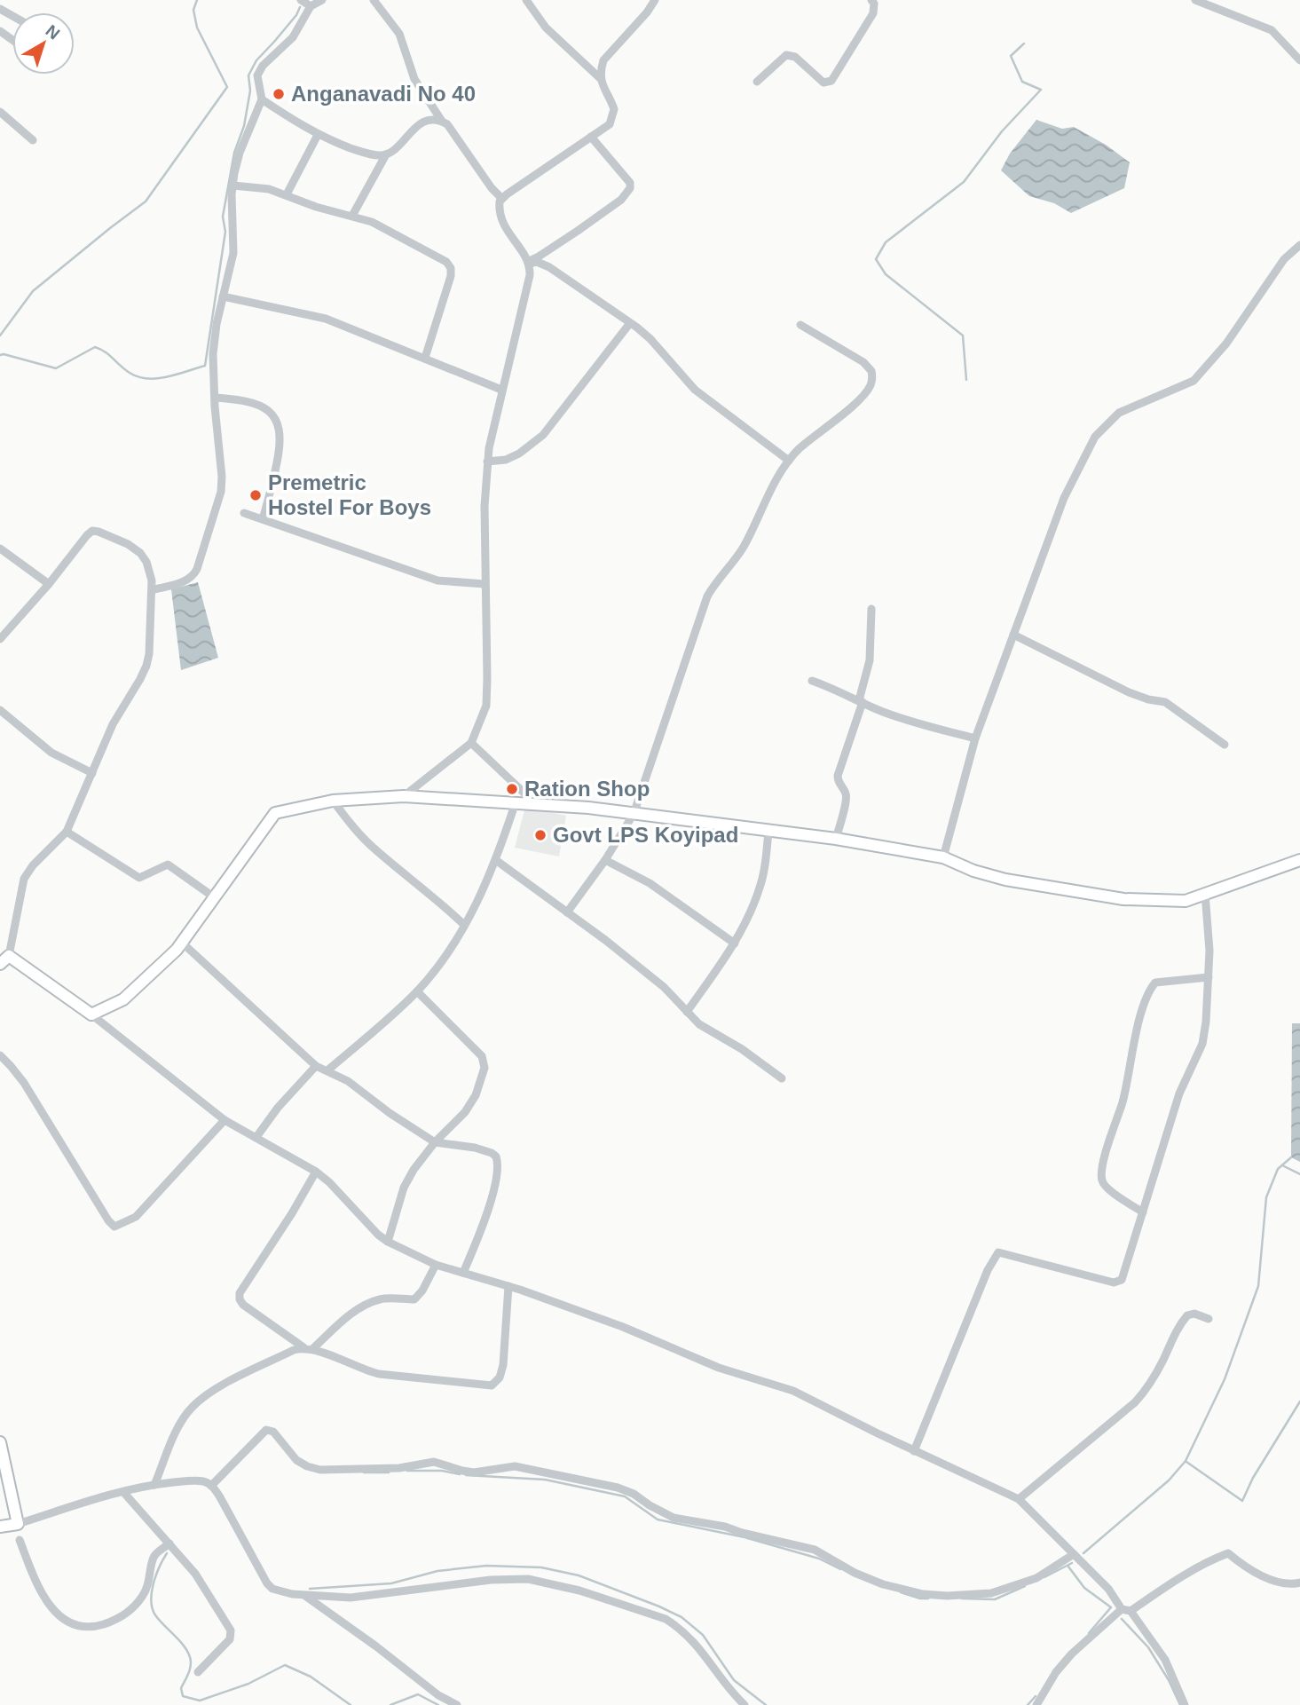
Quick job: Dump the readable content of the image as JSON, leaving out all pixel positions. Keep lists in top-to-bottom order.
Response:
{
  "places": [
    "Anganavadi No 40",
    "Premetric Hostel For Boys",
    "Ration Shop",
    "Govt LPS Koyipad"
  ],
  "north": "top right"
}
